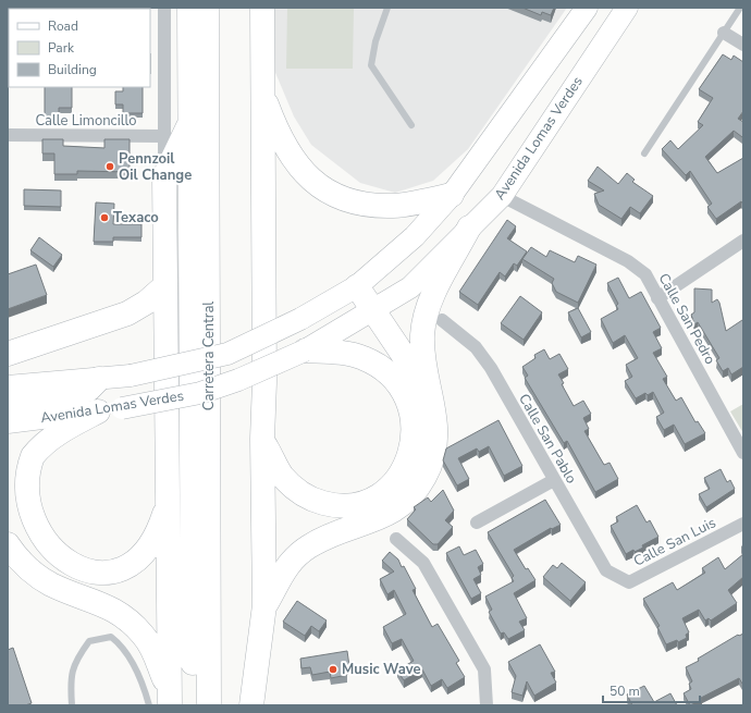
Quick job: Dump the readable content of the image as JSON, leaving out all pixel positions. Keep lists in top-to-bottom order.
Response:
{
  "streets": {
    "highway": ["Carretera Central"],
    "main road": ["Avenida Lomas Verdes"],
    "street": [
      "Calle Limoncillo",
      "Calle San Pedro",
      "Calle San Pablo",
      "Calle San Luis"
    ]
  },
  "crossings": [
    ["Avenida Lomas Verdes", "Calle San Pedro"],
    ["Calle San Pablo", "Calle San Luis"]
  ],
  "places": ["Pennzoil Oil Change", "Texaco", "Music Wave"],
  "legend": ["Road", "Park", "Building"],
  "scale_bar": "50 m"
}
